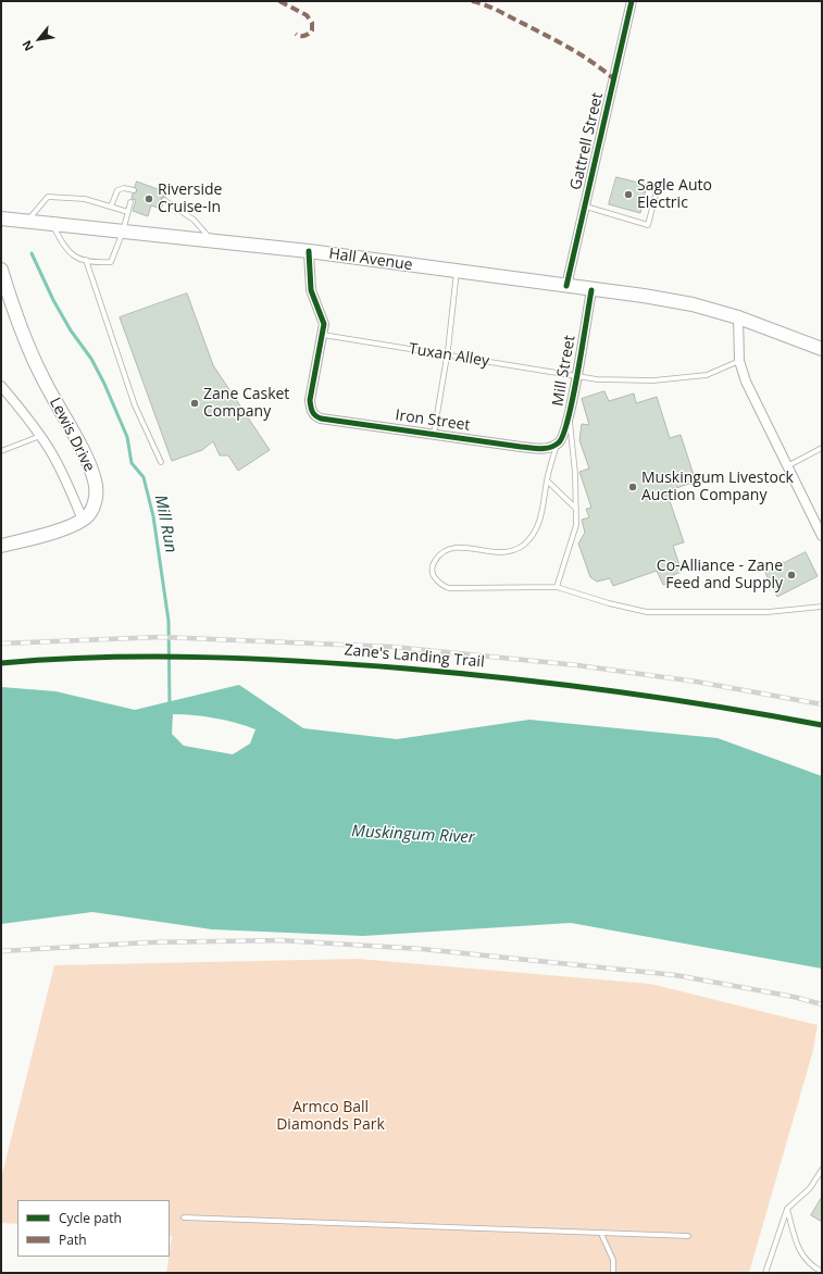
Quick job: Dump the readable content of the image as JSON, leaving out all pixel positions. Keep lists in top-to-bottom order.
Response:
{
  "streets": {
    "main road": ["Hall Avenue", "Lewis Drive"],
    "street": ["Gattrell Street", "Mill Street", "Iron Street"],
    "lane": ["Tuxan Alley"],
    "cycle path": ["Zane's Landing Trail"]
  },
  "crossings": [
    ["Gattrell Street", "Hall Avenue"],
    ["Hall Avenue", "Mill Street"],
    ["Tuxan Alley", "Mill Street"],
    ["Tuxan Alley", "Iron Street"],
    ["Mill Street", "Iron Street"]
  ],
  "water": ["Mill Run", "Muskingum River"],
  "parks": ["Armco Ball Diamonds Park"],
  "places": [
    "Sagle Auto Electric",
    "Riverside Cruise-In",
    "Zane Casket Company",
    "Muskingum Livestock Auction Company",
    "Co-Alliance - Zane Feed and Supply"
  ],
  "legend": ["Cycle path", "Path"],
  "north": "bottom left"
}
